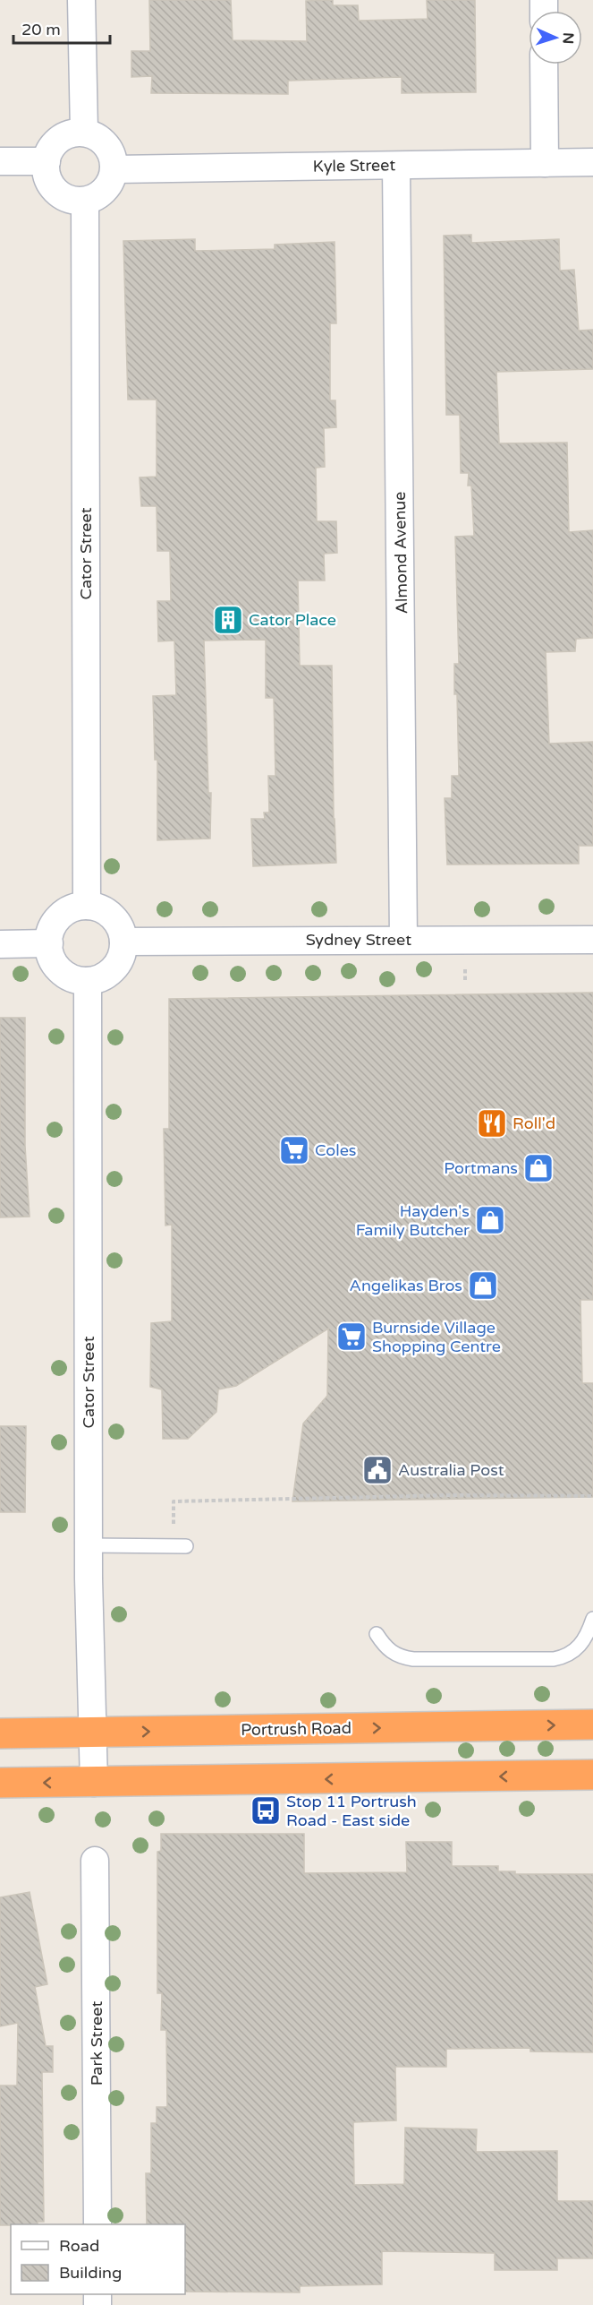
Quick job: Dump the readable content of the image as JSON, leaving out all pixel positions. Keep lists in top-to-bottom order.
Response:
{
  "streets": {
    "highway": ["Portrush Road"],
    "street": [
      "Kyle Street",
      "Almond Avenue",
      "Cator Street",
      "Sydney Street",
      "Park Street"
    ]
  },
  "crossings": [
    ["Kyle Street", "Almond Avenue"],
    ["Kyle Street", "Cator Street"],
    ["Almond Avenue", "Sydney Street"],
    ["Cator Street", "Sydney Street"],
    ["Cator Street", "Portrush Road"]
  ],
  "places": {
    "building": ["Cator Place"],
    "restaurant": ["Roll'd"],
    "supermarket": ["Coles", "Burnside Village Shopping Centre"],
    "shop": ["Portmans", "Hayden's Family Butcher", "Angelikas Bros"],
    "public building": ["Australia Post"],
    "bus stop": ["Stop 11 Portrush Road - East side"]
  },
  "legend": ["Road", "Building"],
  "scale_bar": "20 m",
  "north": "right"
}
